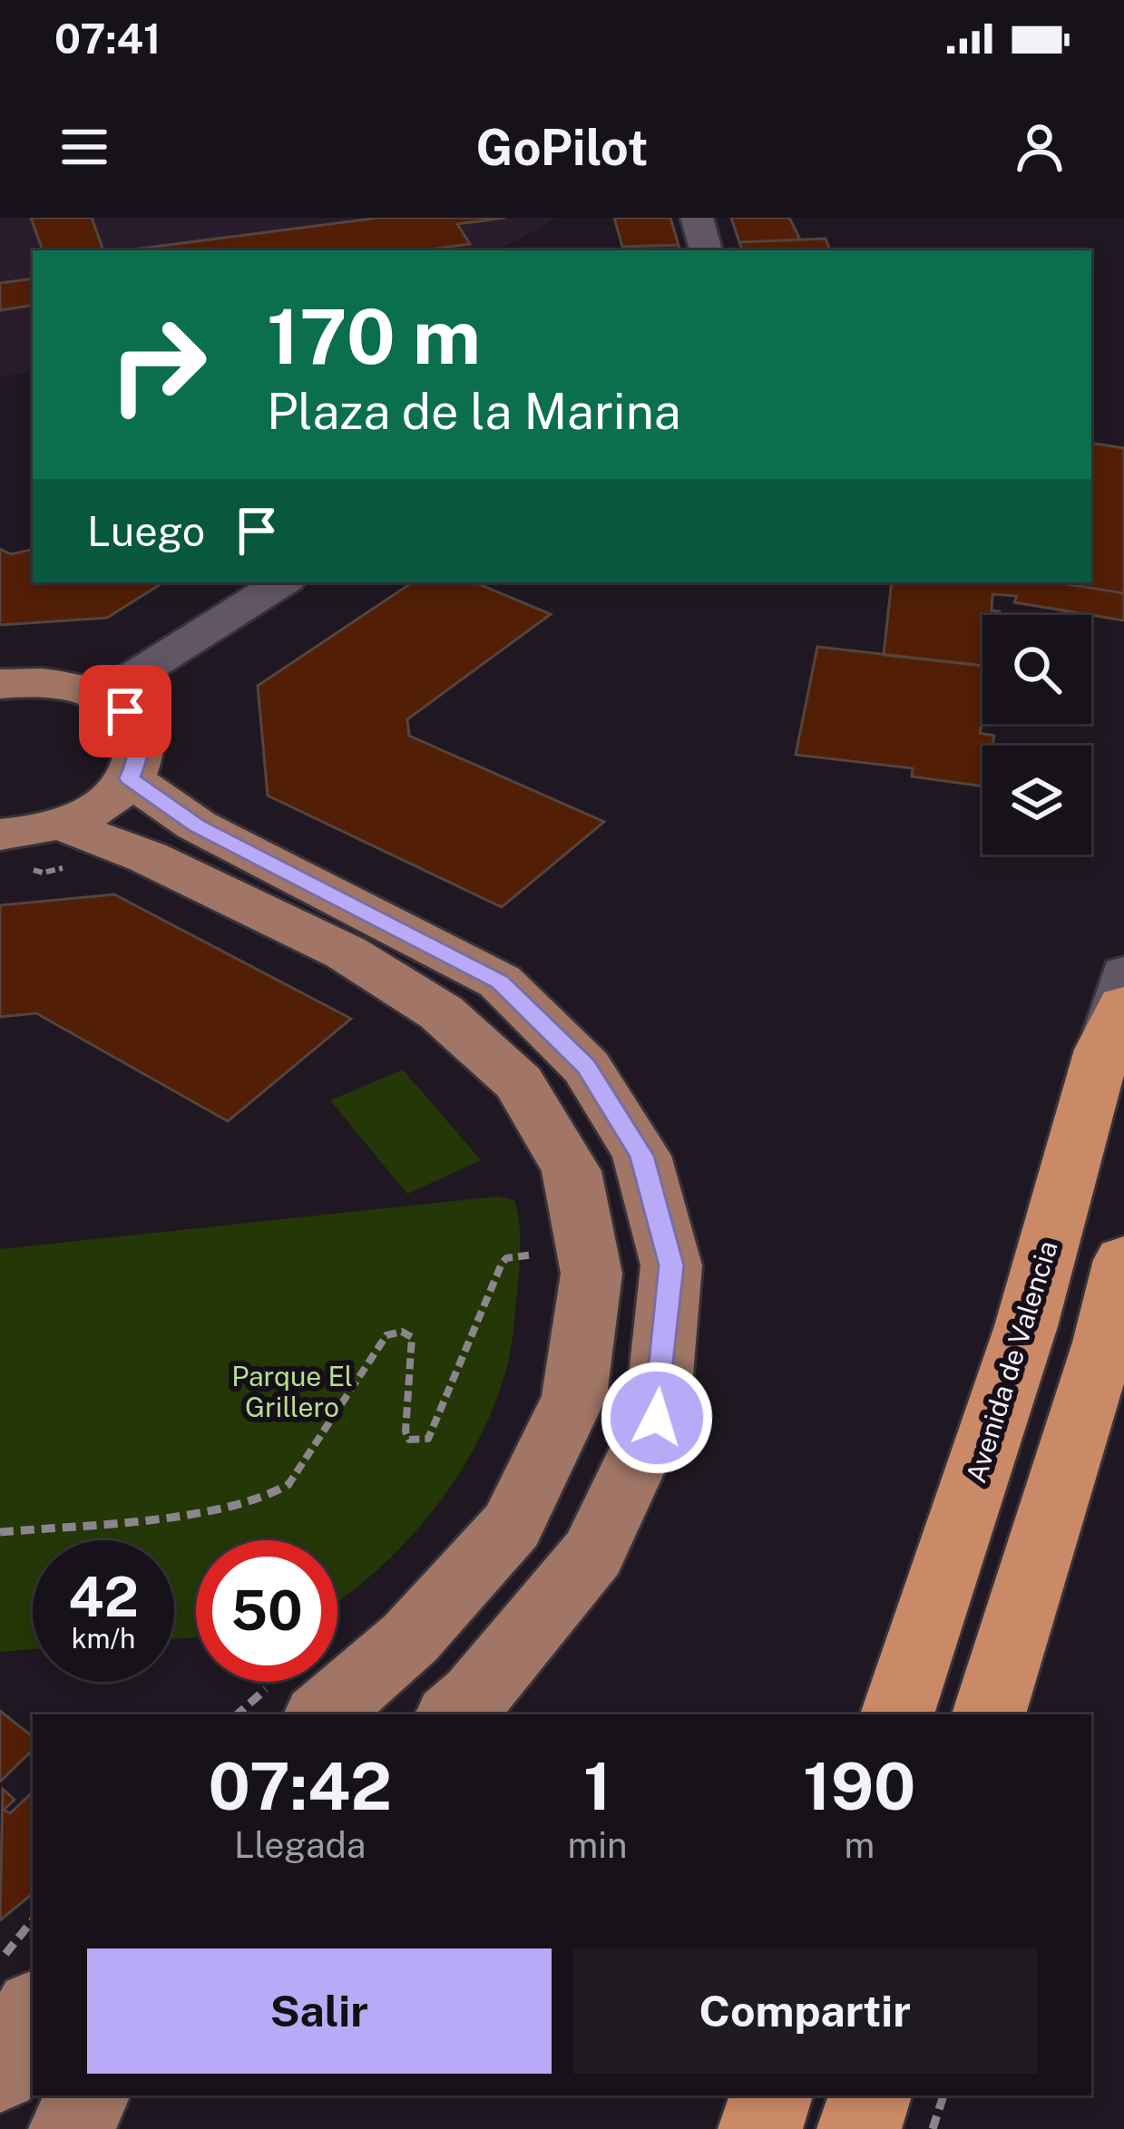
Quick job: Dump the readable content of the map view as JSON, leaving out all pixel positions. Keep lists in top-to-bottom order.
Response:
{
  "streets": {
    "highway": ["Avenida de Valencia"]
  },
  "parks": ["Parque El Grillero"],
  "page": {
    "status": "07:41",
    "header": "GoPilot",
    "turn": ["170 m", "Plaza de la Marina"],
    "then": "Luego",
    "speed": "42 km/h",
    "limit": "50",
    "eta": [
      "07:42",
      "Llegada",
      "1",
      "min",
      "190",
      "m"
    ],
    "buttons": ["Salir", "Compartir"]
  }
}
